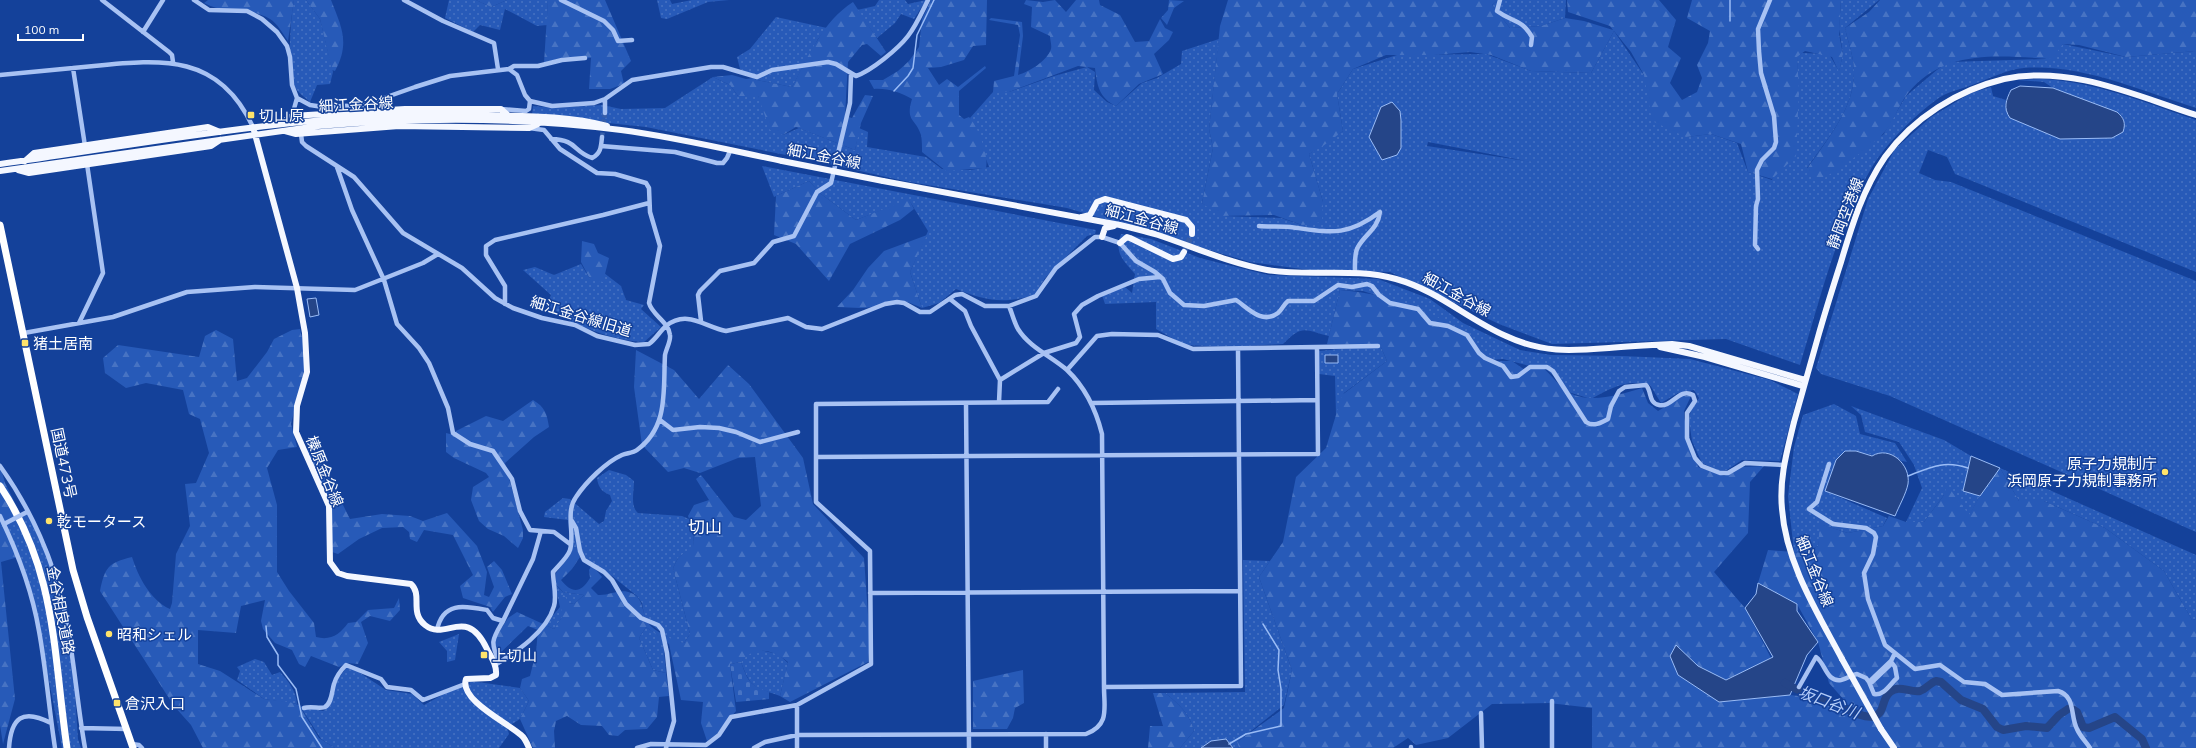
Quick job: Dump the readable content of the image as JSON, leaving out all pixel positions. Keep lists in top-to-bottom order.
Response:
{
  "streets": {
    "highway": ["国道473号", "金谷相良道路"],
    "main road": ["細江金谷線", "静岡空港線", "榛原金谷線"],
    "street": ["細江金谷線旧道"]
  },
  "crossings": [
    ["細江金谷線", "静岡空港線"],
    ["細江金谷線", "榛原金谷線"]
  ],
  "districts": ["切山"],
  "water": ["坂口谷川"],
  "places": {
    "transit": [
      "切山原",
      "猪土居南",
      "上切山",
      "倉沢入口"
    ],
    "other": ["原子力規制庁 浜岡原子力規制事務所", "乾モータース", "昭和シェル"]
  },
  "scale_bar": "100 m"
}
